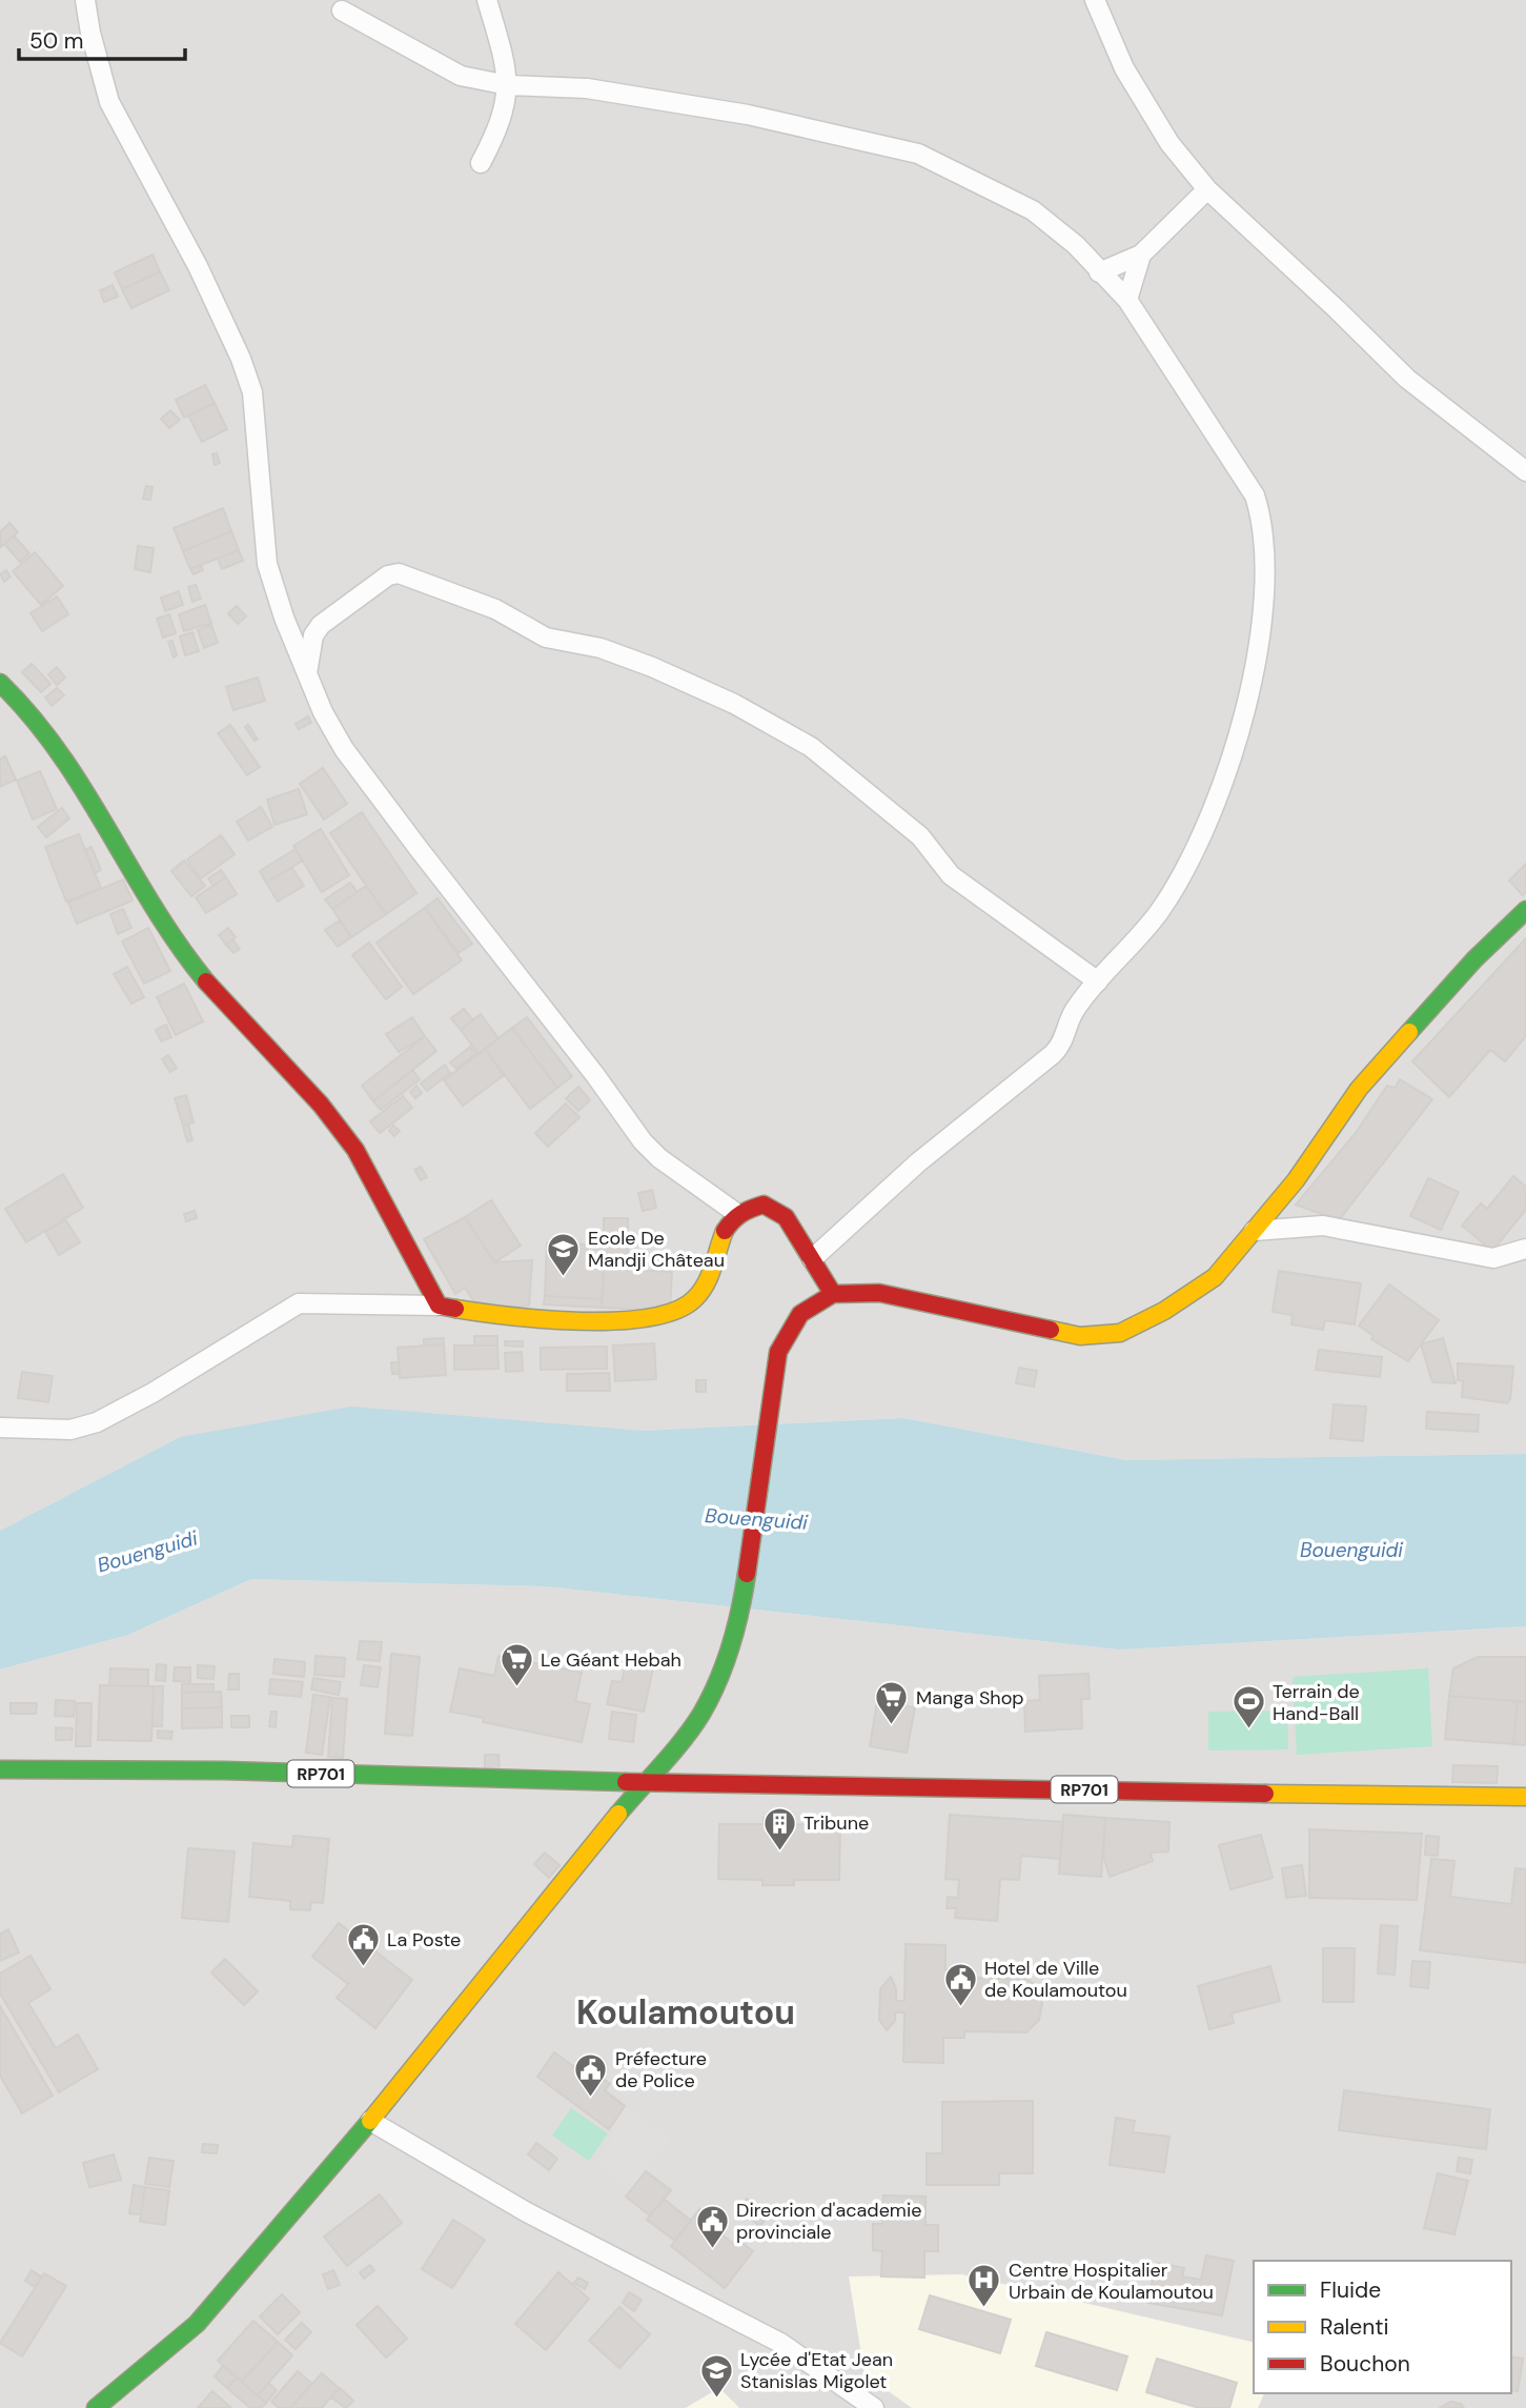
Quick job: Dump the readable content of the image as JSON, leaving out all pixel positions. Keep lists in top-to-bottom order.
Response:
{
  "streets": {
    "main road": ["RP701"]
  },
  "districts": ["Koulamoutou"],
  "water": ["Bouenguidi"],
  "places": {
    "school or university": ["Ecole De Mandji Château", "Lycée d'Etat Jean Stanislas Migolet"],
    "supermarket": ["Le Géant Hebah", "Manga Shop"],
    "sports": ["Terrain de Hand-Ball"],
    "building": ["Tribune"],
    "public building": [
      "La Poste",
      "Hotel de Ville de Koulamoutou",
      "Préfecture de Police",
      "Direcrion d'academie provinciale"
    ],
    "hospital": ["Centre Hospitalier Urbain de Koulamoutou"]
  },
  "legend": ["Fluide", "Ralenti", "Bouchon"],
  "scale_bar": "50 m"
}
